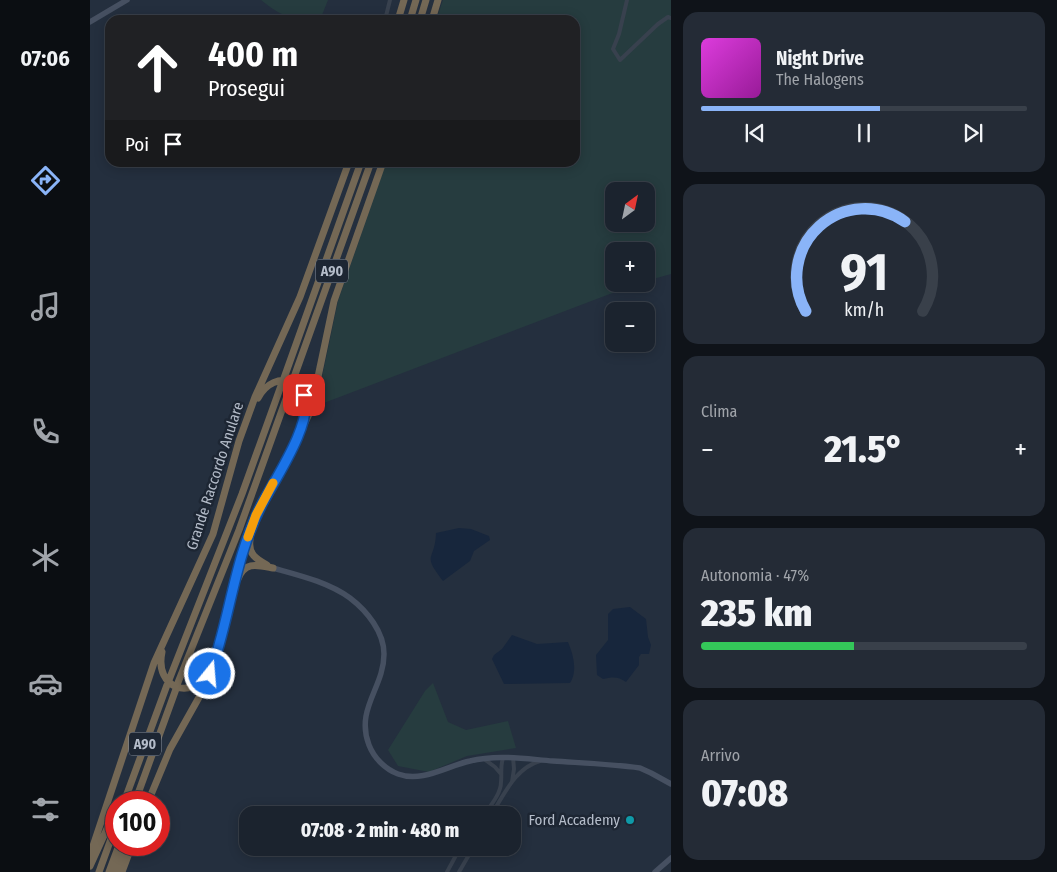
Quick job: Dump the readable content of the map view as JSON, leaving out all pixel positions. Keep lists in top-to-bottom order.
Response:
{
  "streets": {
    "highway": ["A90", "Grande Raccordo Anulare"]
  },
  "places": ["Ford Accademy"],
  "north": "top right",
  "page": {
    "tabs": "07:06",
    "turn": ["400 m", "Prosegui"],
    "song": ["Night Drive", "The Halogens"],
    "then": "Poi",
    "map_buttons": ["+", "−"],
    "tile": [
      "Clima",
      ["Autonomia · 47%", "235 km"],
      ["Arrivo", "07:08"]
    ],
    "heat": ["−", "21.5°", "+"],
    "limit": "100",
    "trip": "07:08 · 2 min · 480 m",
    "gauge": ["91", "km/h"]
  }
}
